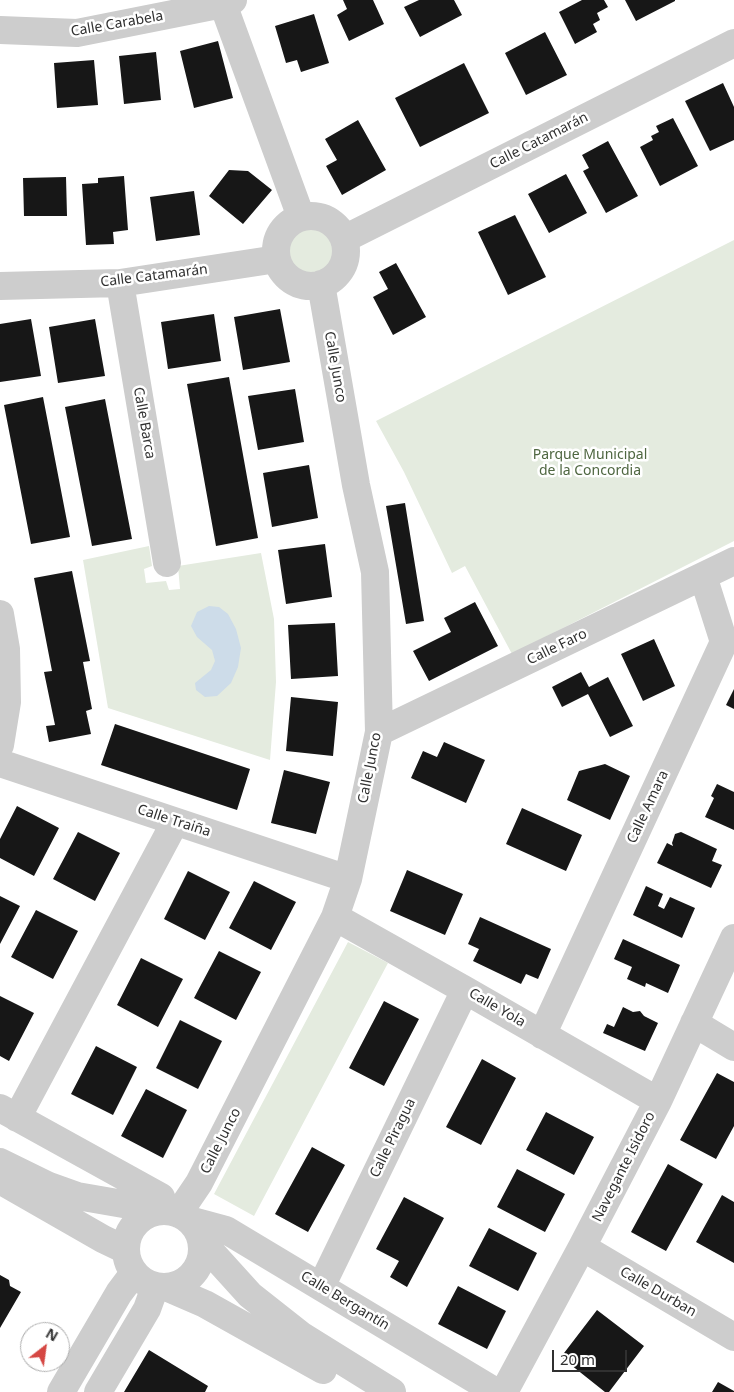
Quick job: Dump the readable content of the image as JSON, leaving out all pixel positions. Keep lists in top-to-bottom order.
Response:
{
  "streets": {
    "street": [
      "Calle Carabela",
      "Calle Catamarán",
      "Calle Junco",
      "Calle Barca",
      "Calle Faro",
      "Calle Amara",
      "Calle Traiña",
      "Calle Yola",
      "Calle Piragua",
      "Navegante Isidoro",
      "Calle Durban",
      "Calle Bergantín"
    ]
  },
  "crossings": [
    ["Calle Catamarán", "Calle Junco"],
    ["Calle Catamarán", "Calle Barca"],
    ["Calle Junco", "Calle Faro"],
    ["Calle Junco", "Calle Traiña"],
    ["Calle Junco", "Calle Yola"],
    ["Calle Junco", "Calle Bergantín"],
    ["Calle Faro", "Calle Amara"],
    ["Calle Amara", "Calle Yola"],
    ["Calle Yola", "Calle Piragua"],
    ["Calle Yola", "Navegante Isidoro"],
    ["Calle Piragua", "Calle Bergantín"],
    ["Navegante Isidoro", "Calle Durban"]
  ],
  "parks": ["Parque Municipal de la Concordia"],
  "scale_bar": "20 m",
  "north": "top right"
}
